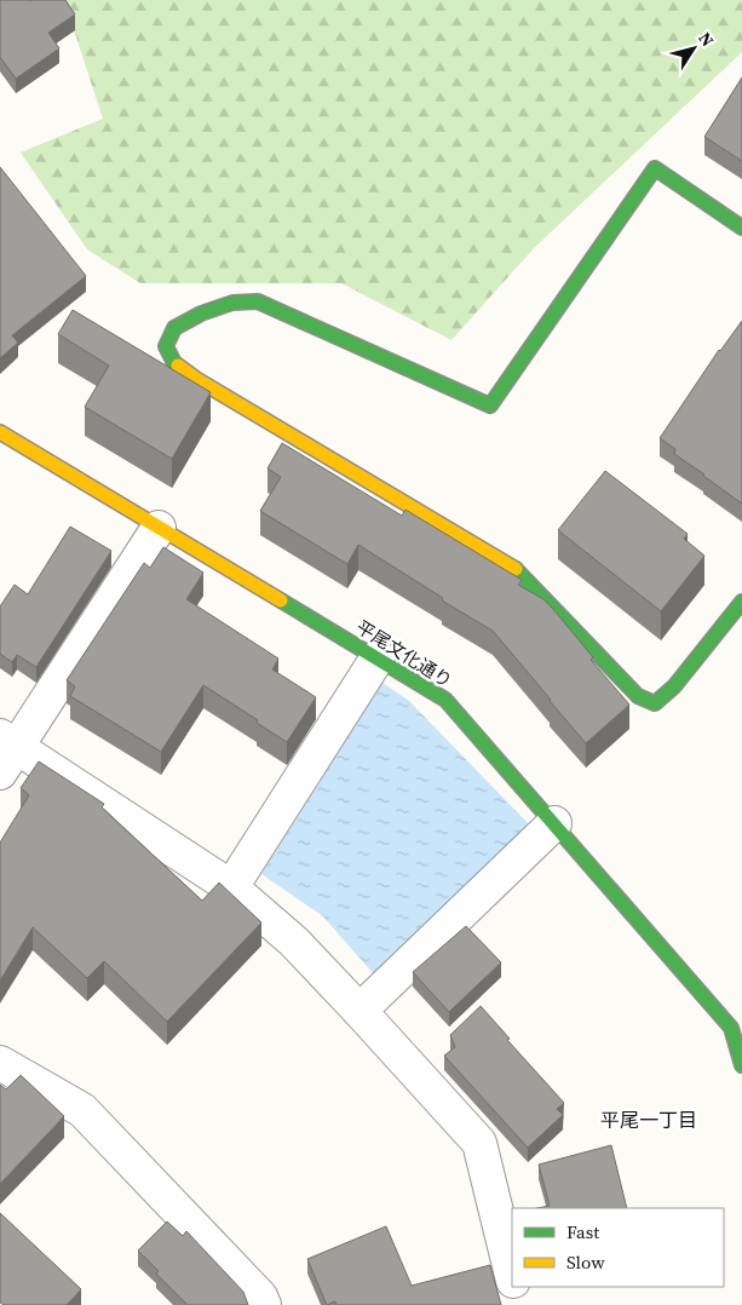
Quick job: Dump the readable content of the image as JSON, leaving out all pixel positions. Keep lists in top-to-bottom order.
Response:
{
  "streets": {
    "street": ["平尾文化通り"]
  },
  "districts": ["平尾一丁目"],
  "legend": ["Fast", "Slow"],
  "north": "top right"
}
